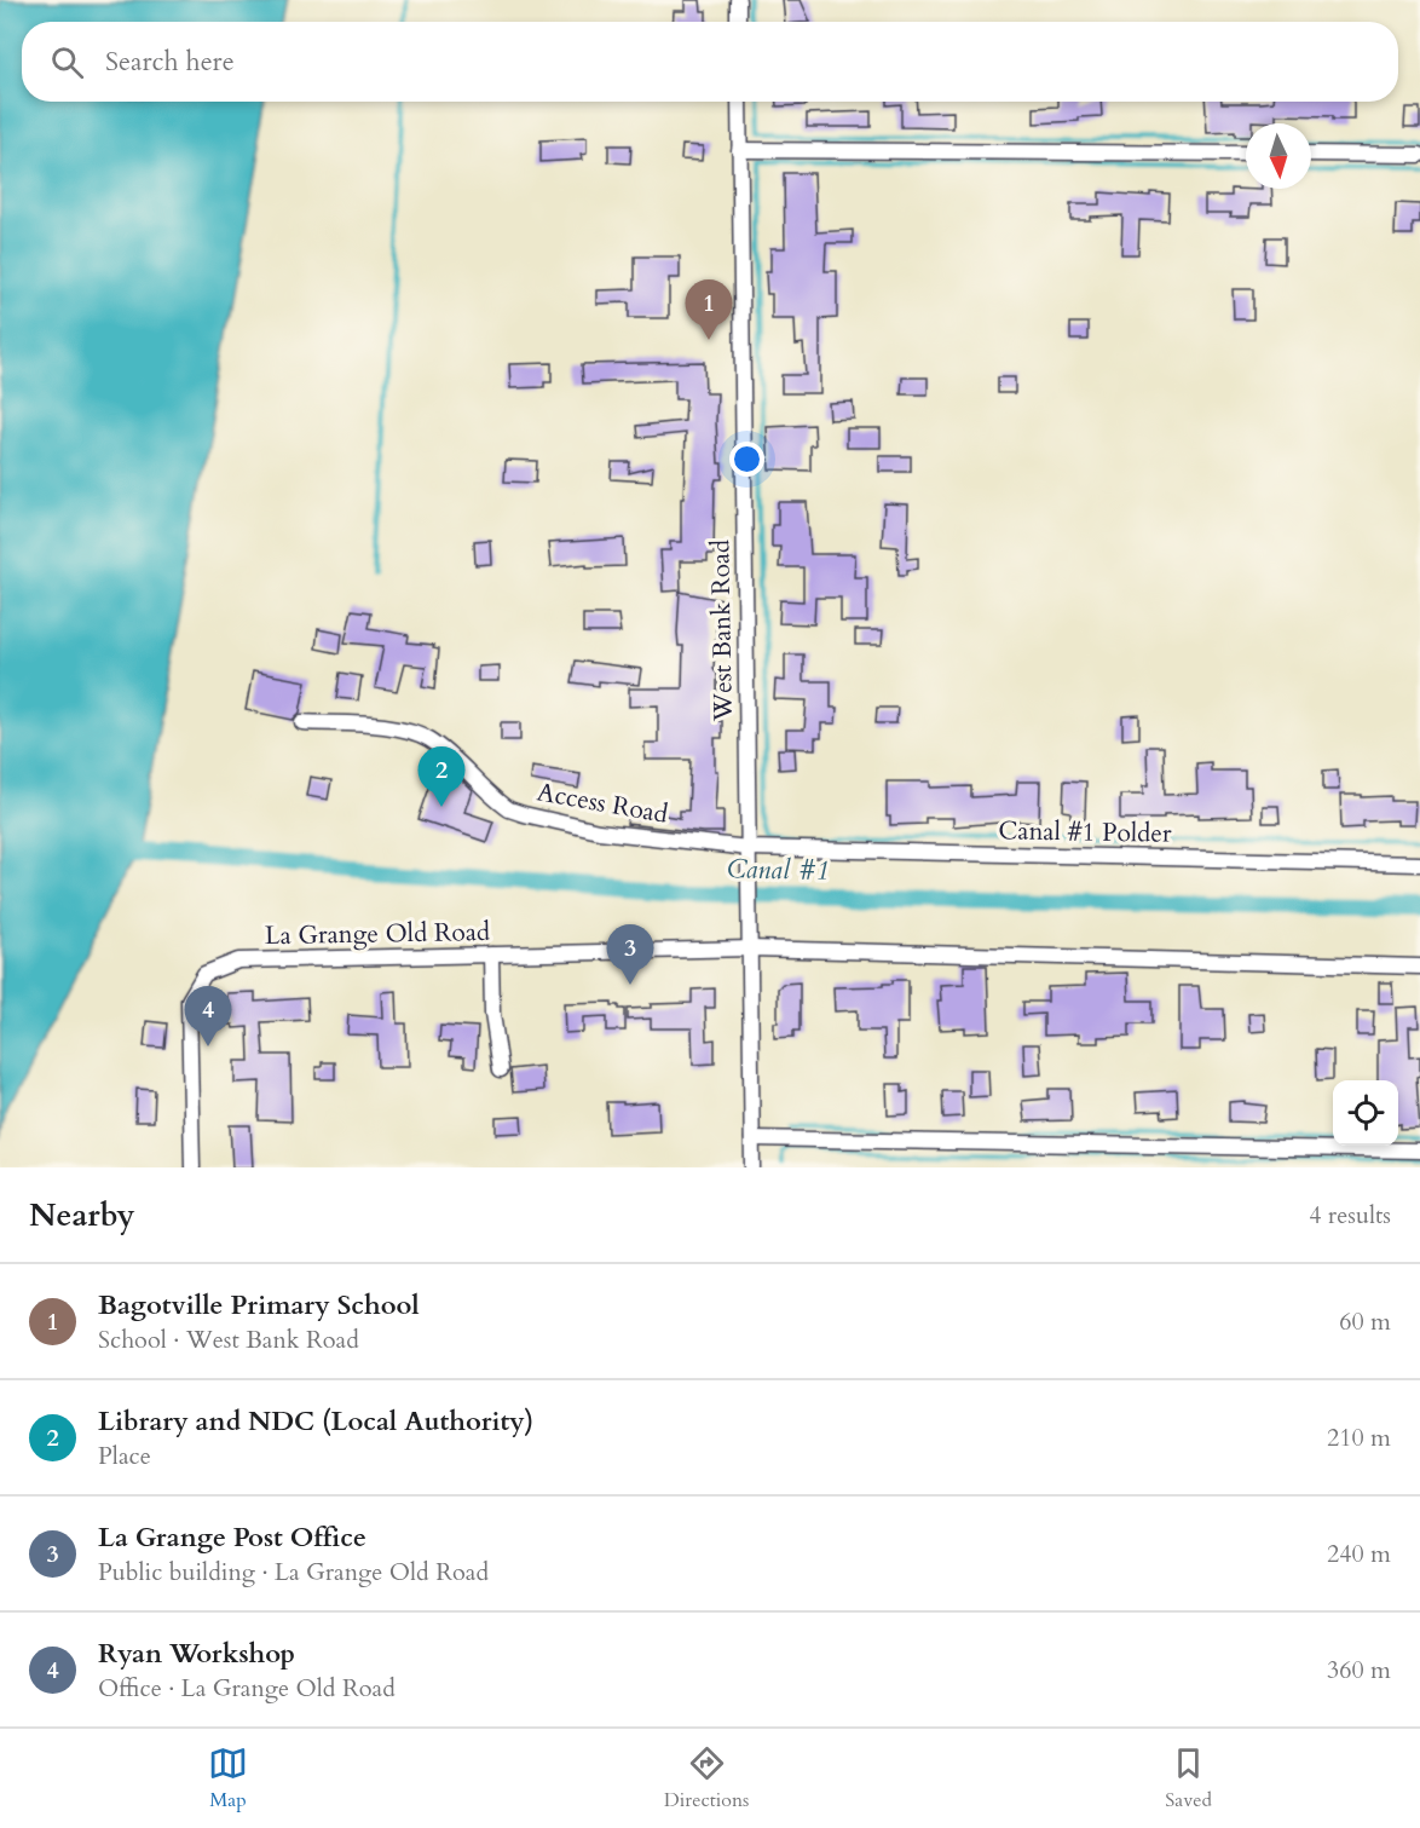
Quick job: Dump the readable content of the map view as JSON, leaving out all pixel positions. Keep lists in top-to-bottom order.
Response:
{
  "streets": {
    "street": [
      "West Bank Road",
      "Access Road",
      "Canal #1 Polder",
      "La Grange Old Road"
    ]
  },
  "crossings": [
    ["West Bank Road", "Access Road"],
    ["West Bank Road", "Canal #1 Polder"],
    ["West Bank Road", "La Grange Old Road"],
    ["Access Road", "Canal #1 Polder"]
  ],
  "water": ["Canal #1"],
  "north": "bottom",
  "page": {
    "search": "Search here",
    "pins": [
      "1",
      "2",
      "3",
      "4"
    ],
    "heading": ["Nearby", "4 results"],
    "list": [
      {
        "mark": "1",
        "name": "Bagotville Primary School",
        "note": "School · West Bank Road",
        "value": "60 m"
      },
      {
        "mark": "2",
        "name": "Library and NDC (Local Authority)",
        "note": "Place",
        "value": "210 m"
      },
      {
        "mark": "3",
        "name": "La Grange Post Office",
        "note": "Public building · La Grange Old Road",
        "value": "240 m"
      },
      {
        "mark": "4",
        "name": "Ryan Workshop",
        "note": "Office · La Grange Old Road",
        "value": "360 m"
      }
    ],
    "nav": ["Map", "Directions", "Saved"]
  }
}
